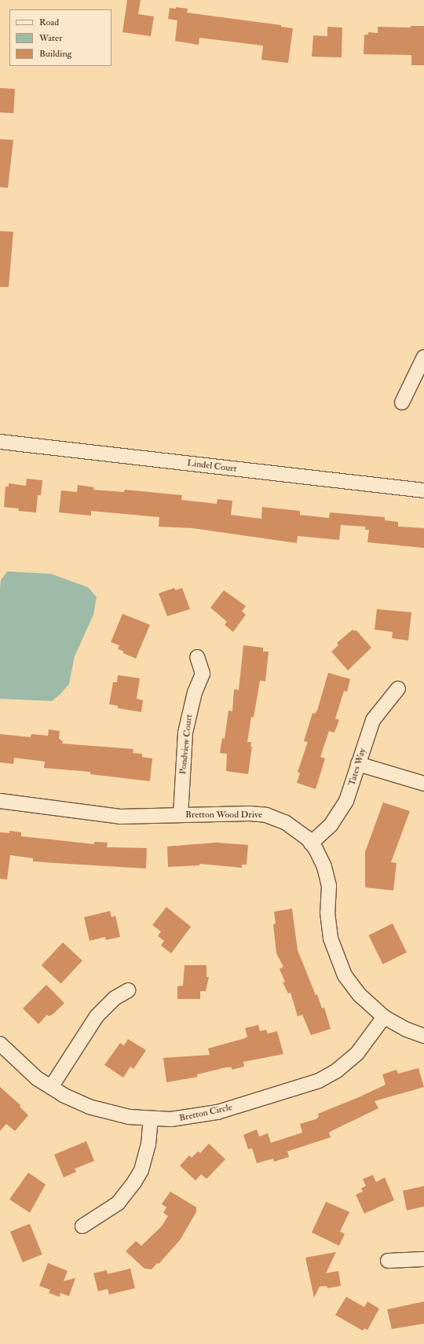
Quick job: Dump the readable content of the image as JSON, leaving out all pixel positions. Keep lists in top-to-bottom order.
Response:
{
  "streets": {
    "street": [
      "Lindel Court",
      "Pondview Court",
      "Tates Way",
      "Bretton Wood Drive",
      "Bretton Circle"
    ]
  },
  "crossings": [
    ["Pondview Court", "Bretton Wood Drive"],
    ["Tates Way", "Bretton Wood Drive"],
    ["Bretton Wood Drive", "Bretton Circle"]
  ],
  "legend": ["Road", "Water", "Building"]
}
